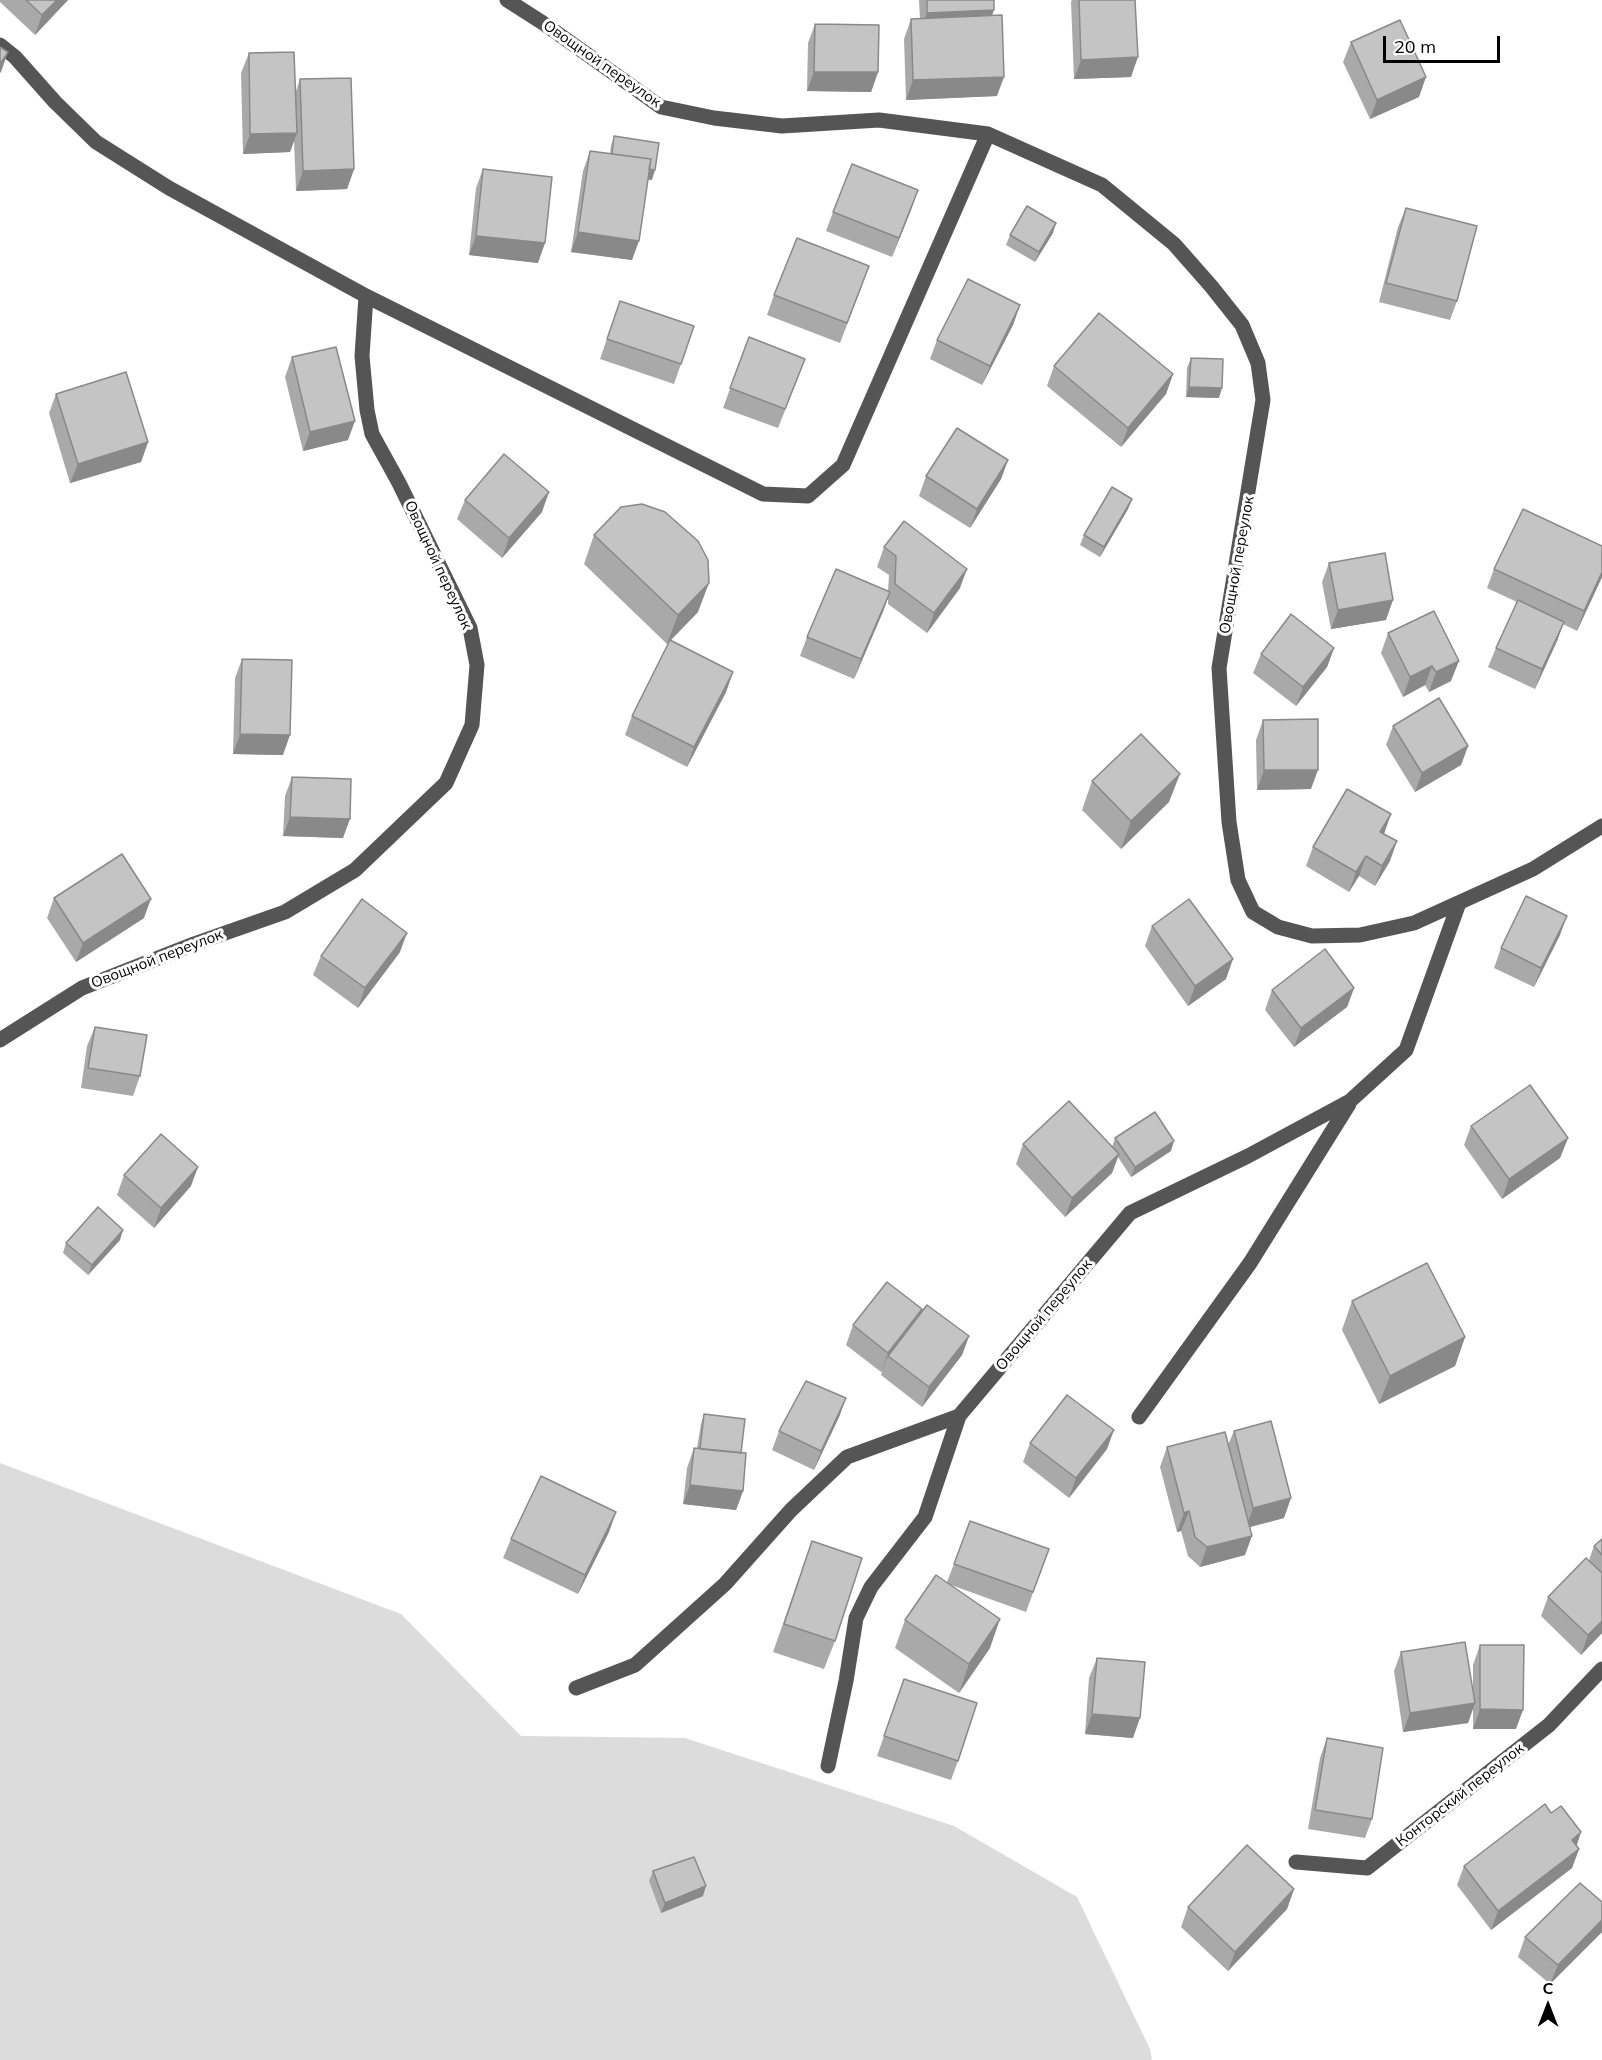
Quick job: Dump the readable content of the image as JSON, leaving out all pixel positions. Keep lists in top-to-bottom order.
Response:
{
  "streets": {
    "street": ["Овощной переулок", "Конторский переулок"]
  },
  "scale_bar": "20 m",
  "north": "top"
}
